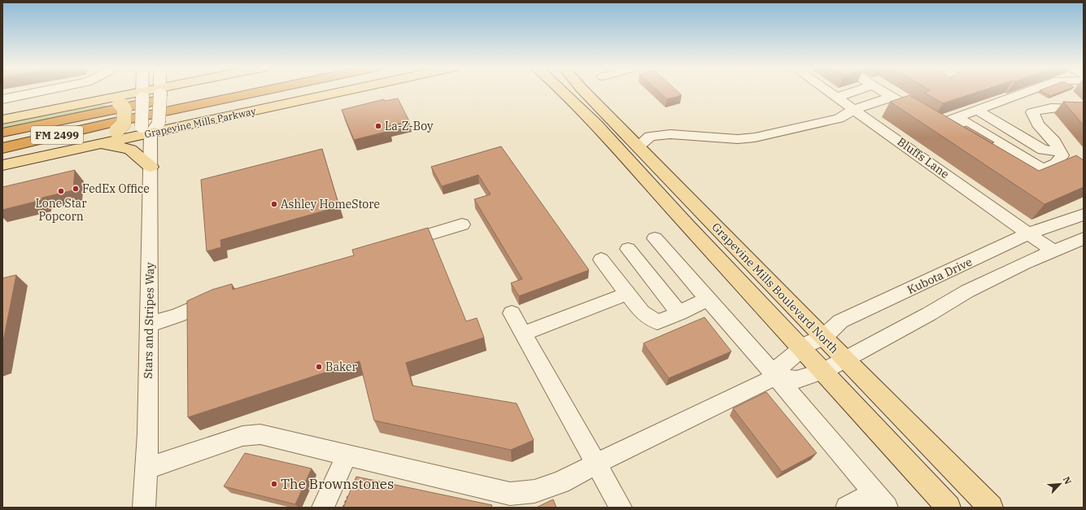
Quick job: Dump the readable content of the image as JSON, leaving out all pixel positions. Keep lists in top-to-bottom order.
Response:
{
  "streets": {
    "highway": ["Grapevine Mills Parkway", "FM 2499"],
    "main road": ["Grapevine Mills Boulevard North"],
    "street": ["Bluffs Lane", "Kubota Drive", "Stars and Stripes Way"]
  },
  "crossings": [
    ["Grapevine Mills Parkway", "Stars and Stripes Way"],
    ["Bluffs Lane", "Kubota Drive"],
    ["Kubota Drive", "Grapevine Mills Boulevard North"]
  ],
  "places": [
    "La-Z-Boy",
    "FedEx Office",
    "Lone Star Popcorn",
    "Ashley HomeStore",
    "Baker",
    "The Brownstones"
  ],
  "north": "top right"
}
